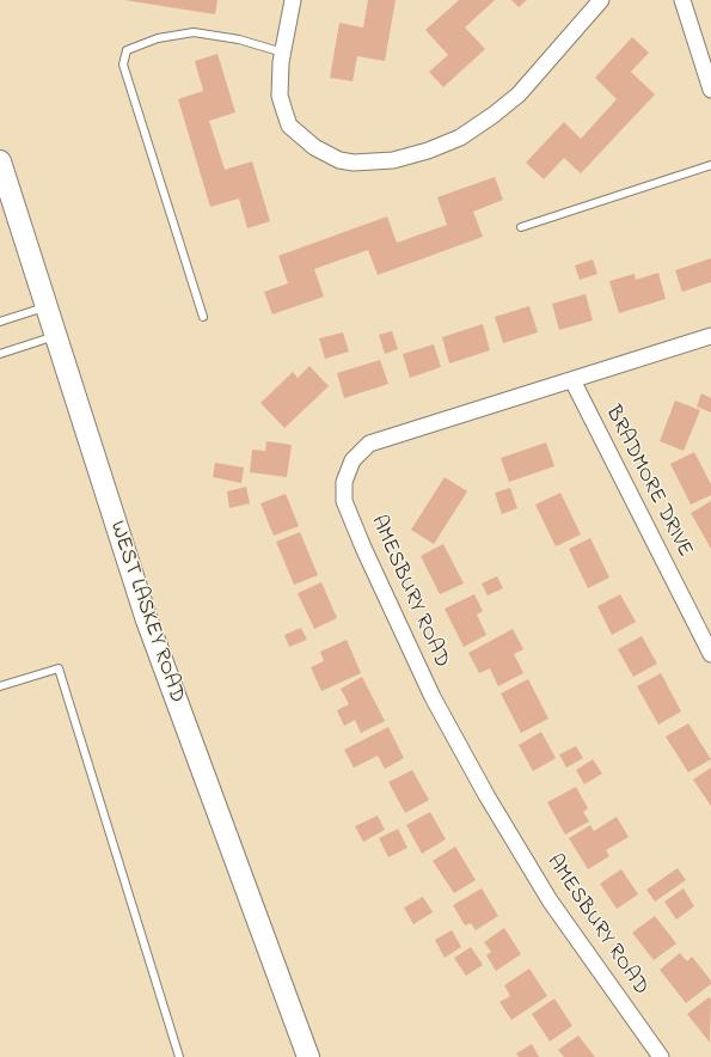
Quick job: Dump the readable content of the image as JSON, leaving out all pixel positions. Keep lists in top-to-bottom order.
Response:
{
  "streets": {
    "main road": ["WEST LASKEY ROAD"],
    "street": ["BRADMORE DRIVE", "AMESBURY ROAD"]
  },
  "crossings": [
    ["BRADMORE DRIVE", "AMESBURY ROAD"]
  ]
}
